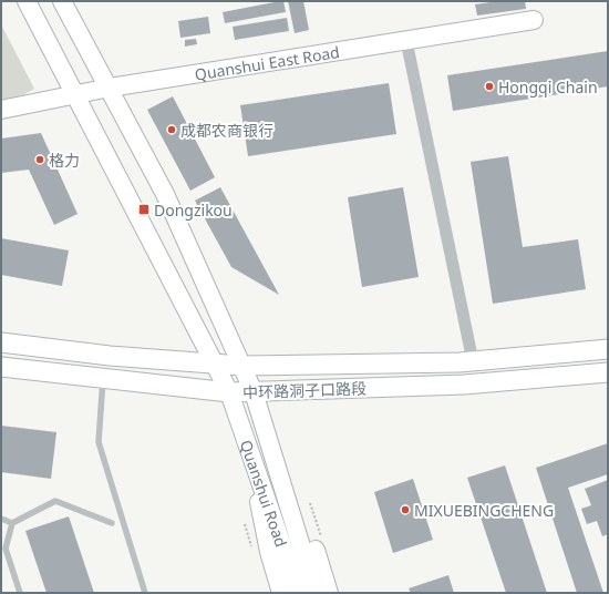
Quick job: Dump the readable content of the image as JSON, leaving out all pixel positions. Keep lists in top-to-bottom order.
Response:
{
  "streets": {
    "main road": ["Quanshui East Road", "中环路洞子口路段", "Quanshui Road"]
  },
  "crossings": [
    ["Quanshui East Road", "Quanshui Road"],
    ["中环路洞子口路段", "Quanshui Road"]
  ],
  "places": {
    "other": [
      "Hongqi Chain",
      "成都农商银行",
      "格力",
      "MIXUEBINGCHENG"
    ],
    "transit": ["Dongzikou"]
  }
}
